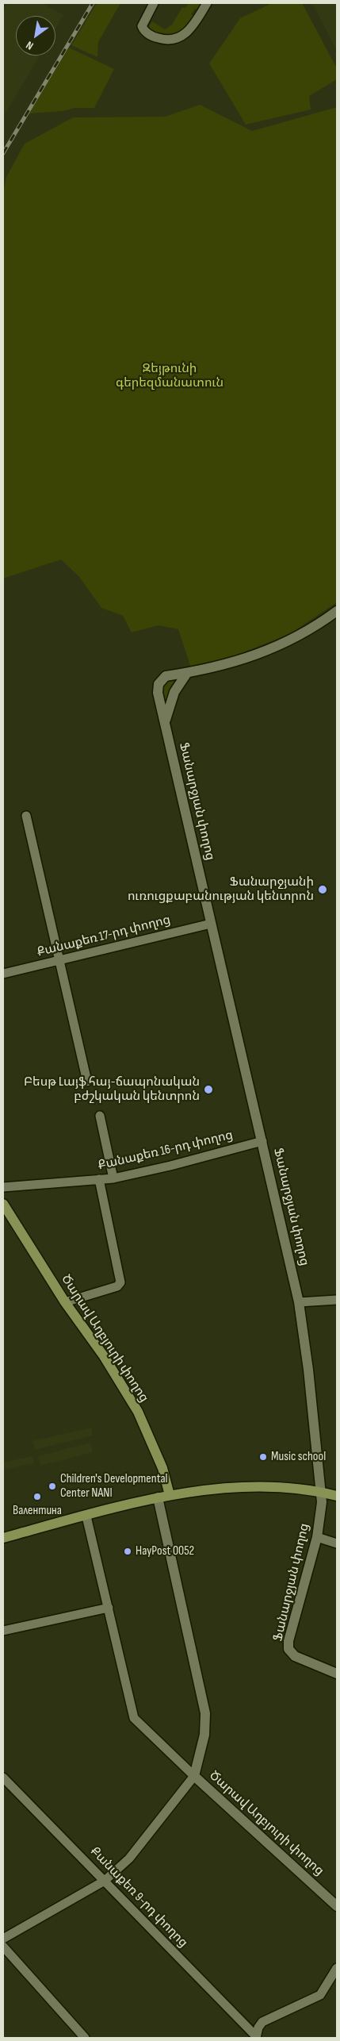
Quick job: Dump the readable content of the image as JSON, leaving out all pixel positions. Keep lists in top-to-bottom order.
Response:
{
  "streets": {
    "main road": ["Ծարավ Աղբյուրի փողոց"],
    "street": [
      "Ֆանարջյան փողոց",
      "Քանաքեռ 17-րդ փողոց",
      "Քանաքեռ 16-րդ փողոց",
      "Քանաքեռ 9-րդ փողոց"
    ]
  },
  "crossings": [
    ["Ֆանարջյան փողոց", "Քանաքեռ 17-րդ փողոց"],
    ["Ֆանարջյան փողոց", "Քանաքեռ 16-րդ փողոց"]
  ],
  "parks": ["Զեյթունի գերեզմանատուն"],
  "places": [
    "Ֆանարջյանի ուռուցքաբանության կենտրոն",
    "Բեսթ Լայֆ հայ-ճապոնական բժշկական կենտրոն",
    "Music school",
    "Children's Developmental Center NANI",
    "Валентина",
    "HayPost 0052"
  ],
  "north": "bottom left"
}
